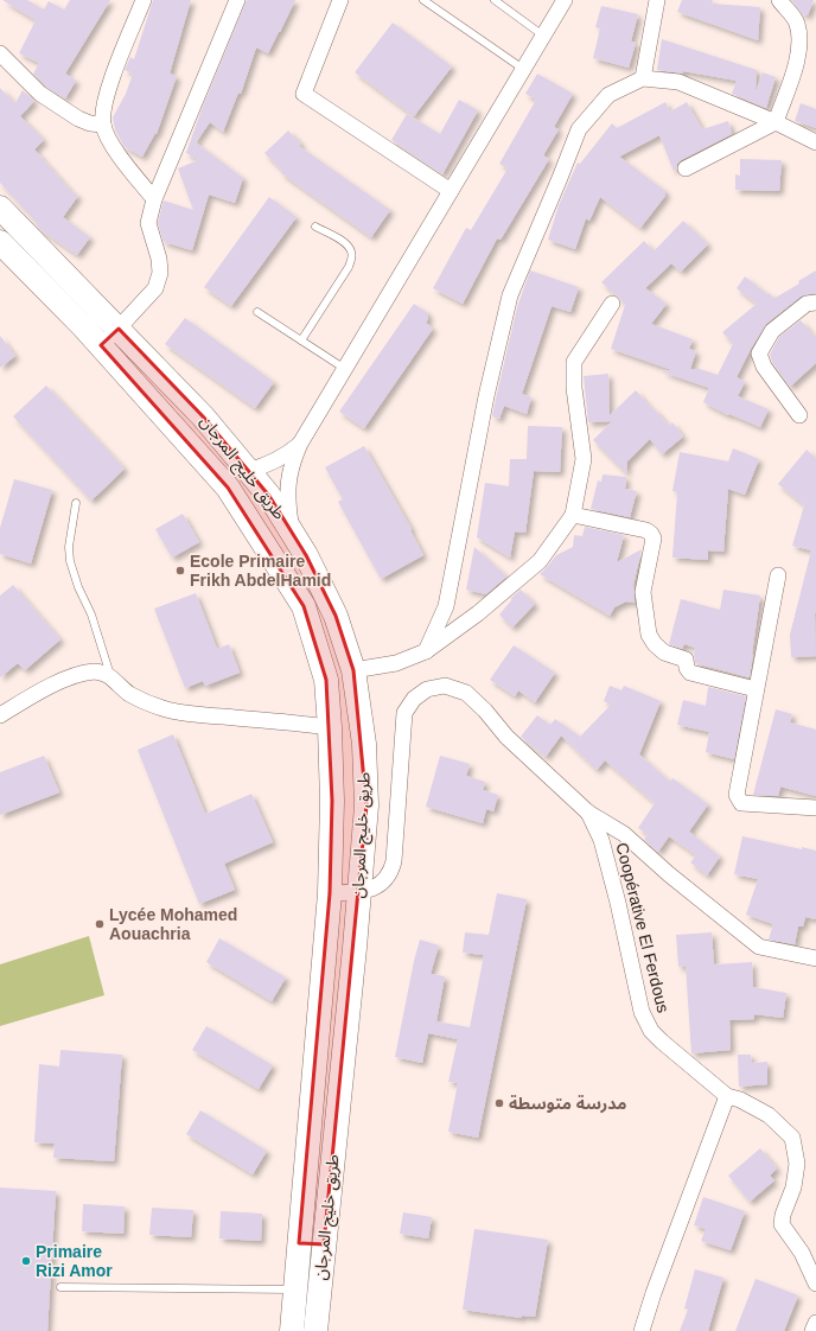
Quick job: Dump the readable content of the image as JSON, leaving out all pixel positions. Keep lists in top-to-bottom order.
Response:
{
  "streets": {
    "main road": ["طريق خليج المرجان"],
    "street": ["Coopérative El Ferdous"]
  },
  "places": [
    "Ecole Primaire Frikh AbdelHamid",
    "Lycée Mohamed Aouachria",
    "مدرسة متوسطة",
    "Primaire Rizi Amor"
  ]
}
